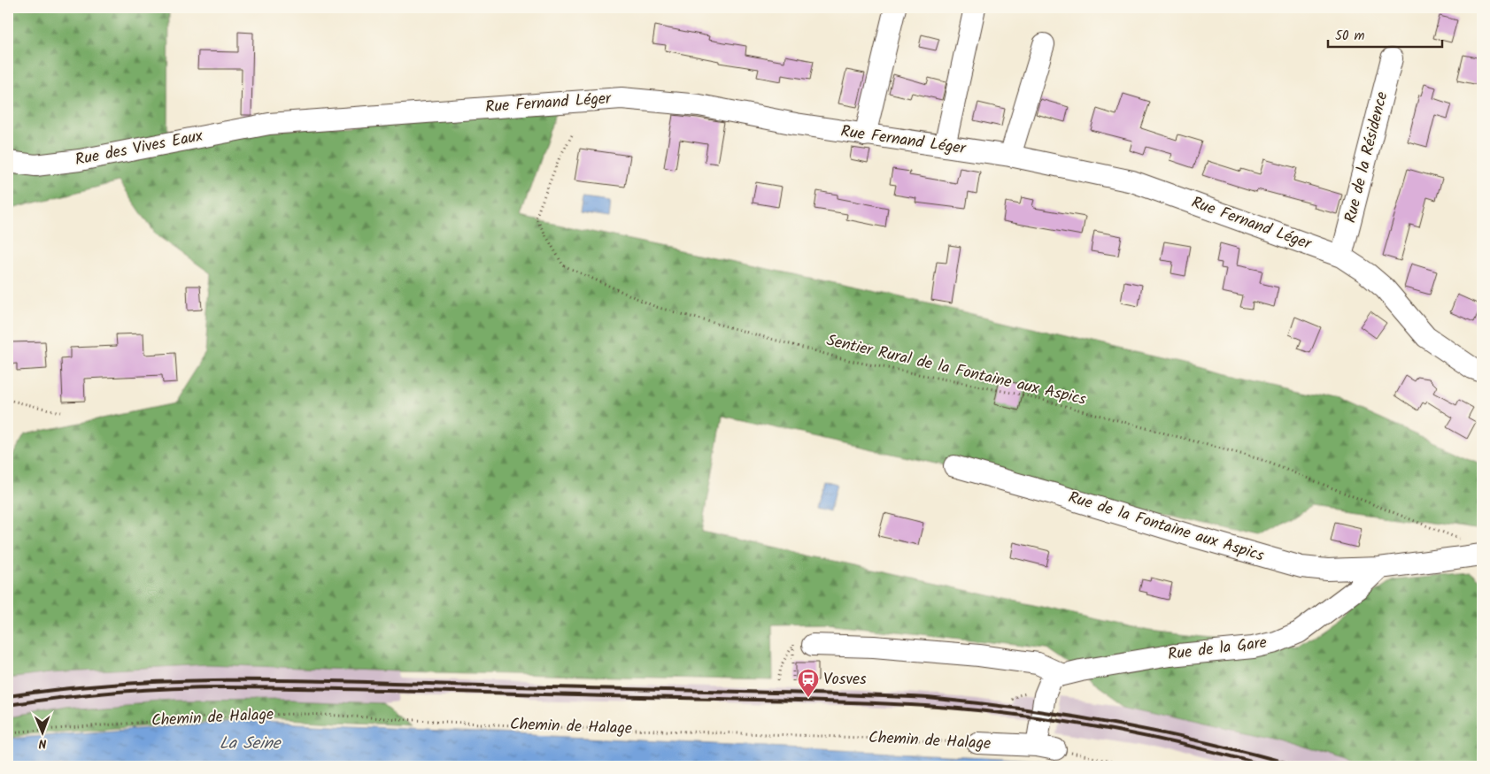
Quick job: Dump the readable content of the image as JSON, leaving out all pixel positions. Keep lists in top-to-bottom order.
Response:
{
  "streets": {
    "street": [
      "Rue Fernand Léger",
      "Rue des Vives Eaux",
      "Rue de la Résidence",
      "Rue de la Fontaine aux Aspics",
      "Rue de la Gare",
      "Chemin de Halage"
    ],
    "path": ["Sentier Rural de la Fontaine aux Aspics"]
  },
  "crossings": [
    ["Rue Fernand Léger", "Rue des Vives Eaux"],
    ["Rue Fernand Léger", "Rue de la Résidence"],
    ["Rue de la Fontaine aux Aspics", "Rue de la Gare"]
  ],
  "water": ["La Seine"],
  "places": {
    "station": ["Vosves"]
  },
  "scale_bar": "50 m",
  "north": "bottom"
}
